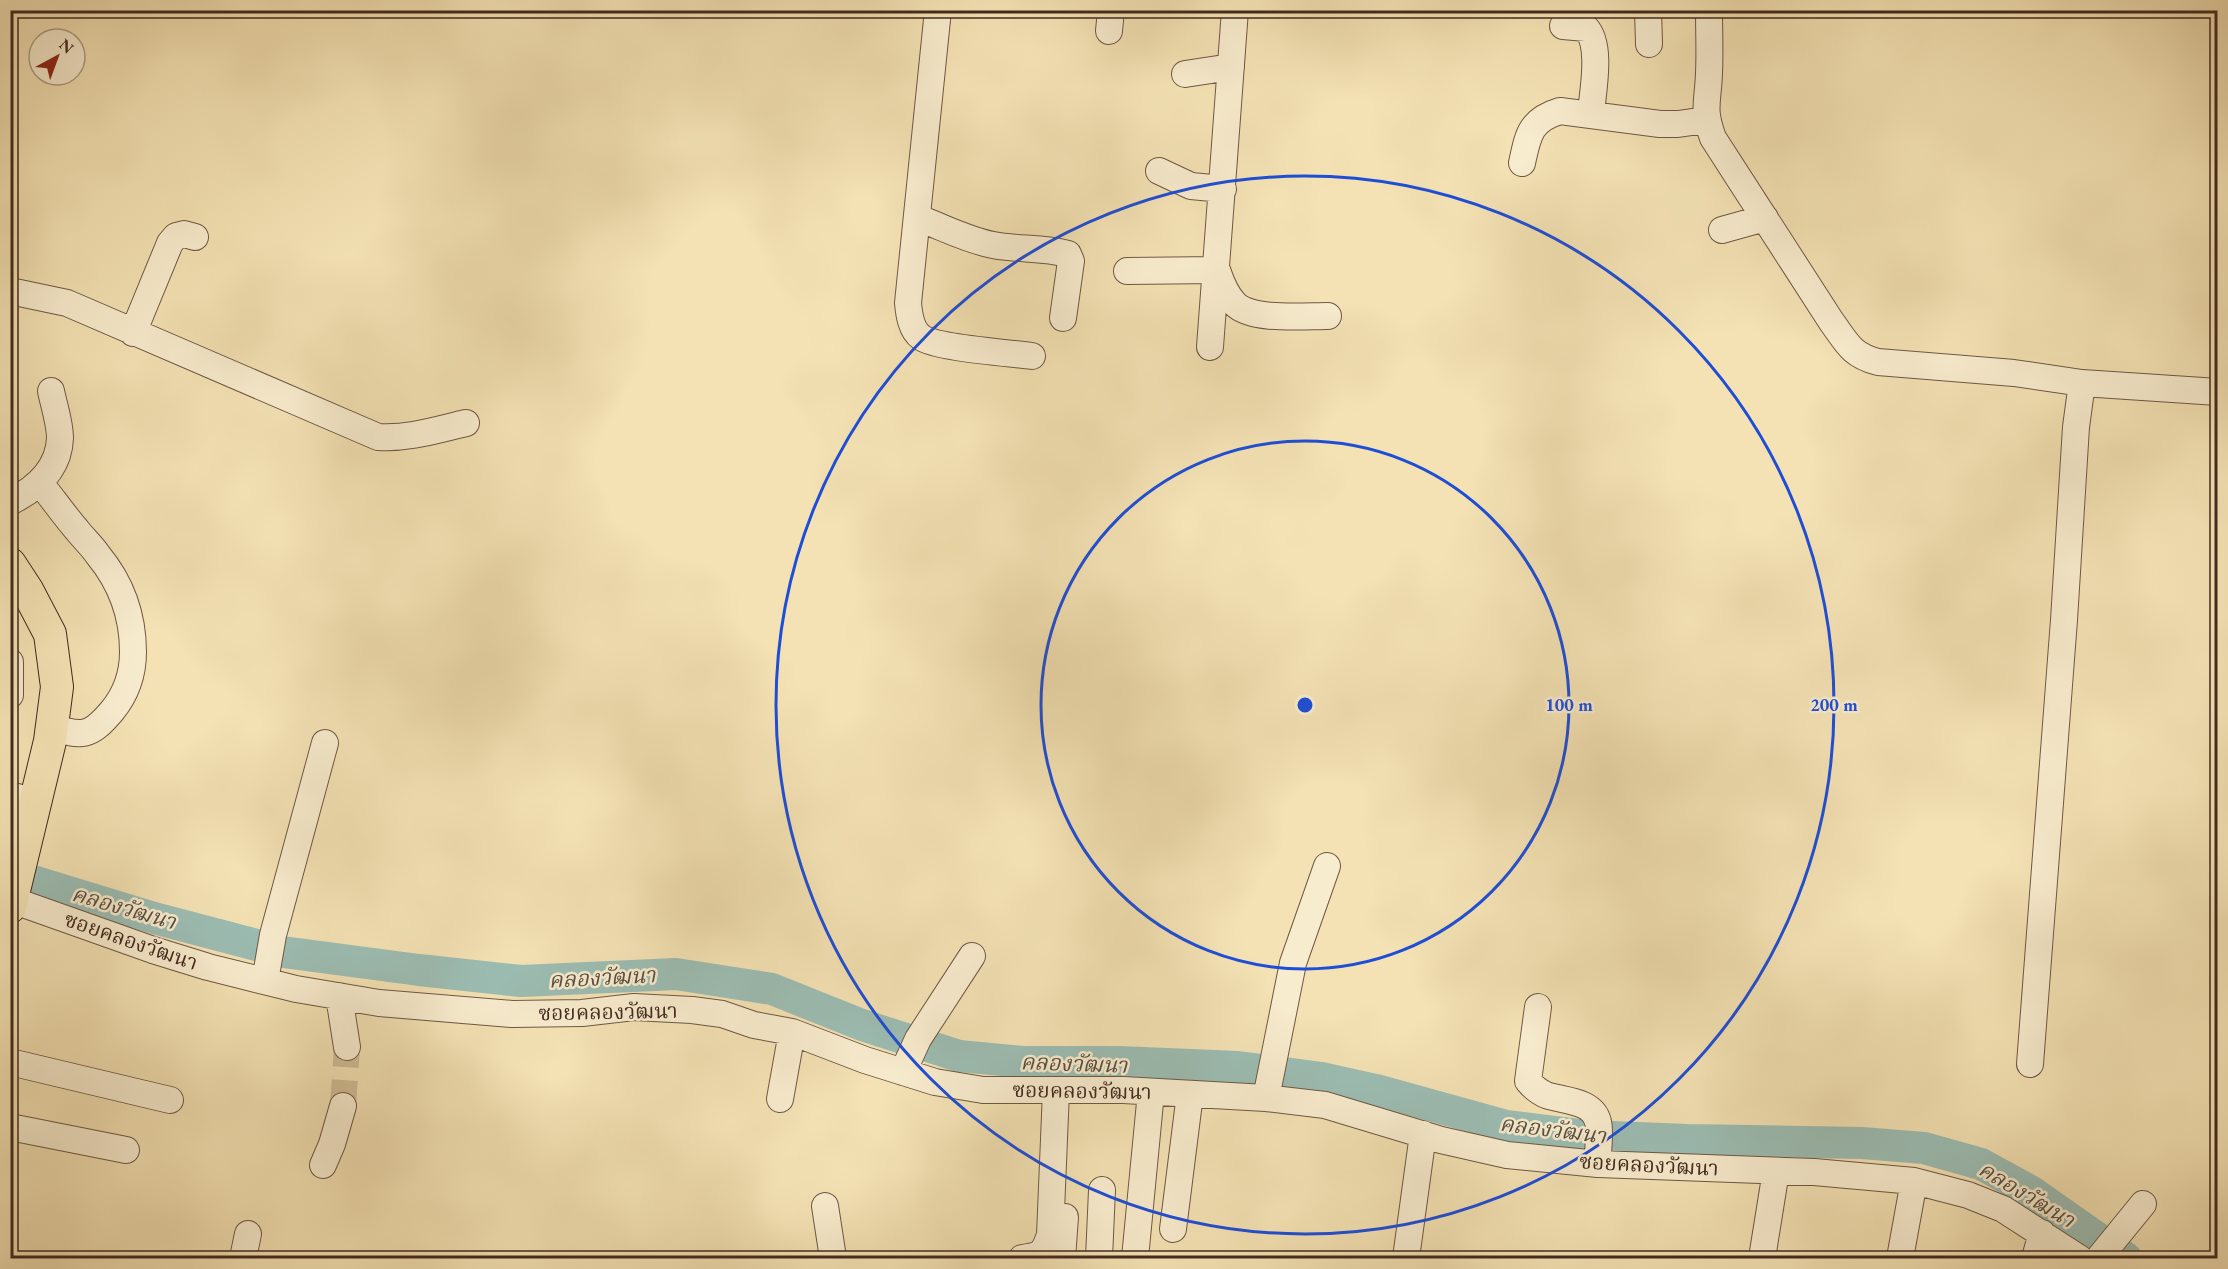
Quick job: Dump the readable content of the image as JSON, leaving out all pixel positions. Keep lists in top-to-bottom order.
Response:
{
  "streets": {
    "street": ["ซอยคลองวัฒนา"]
  },
  "water": ["คลองวัฒนา"],
  "north": "top right",
  "rings": ["100 m", "200 m"]
}
